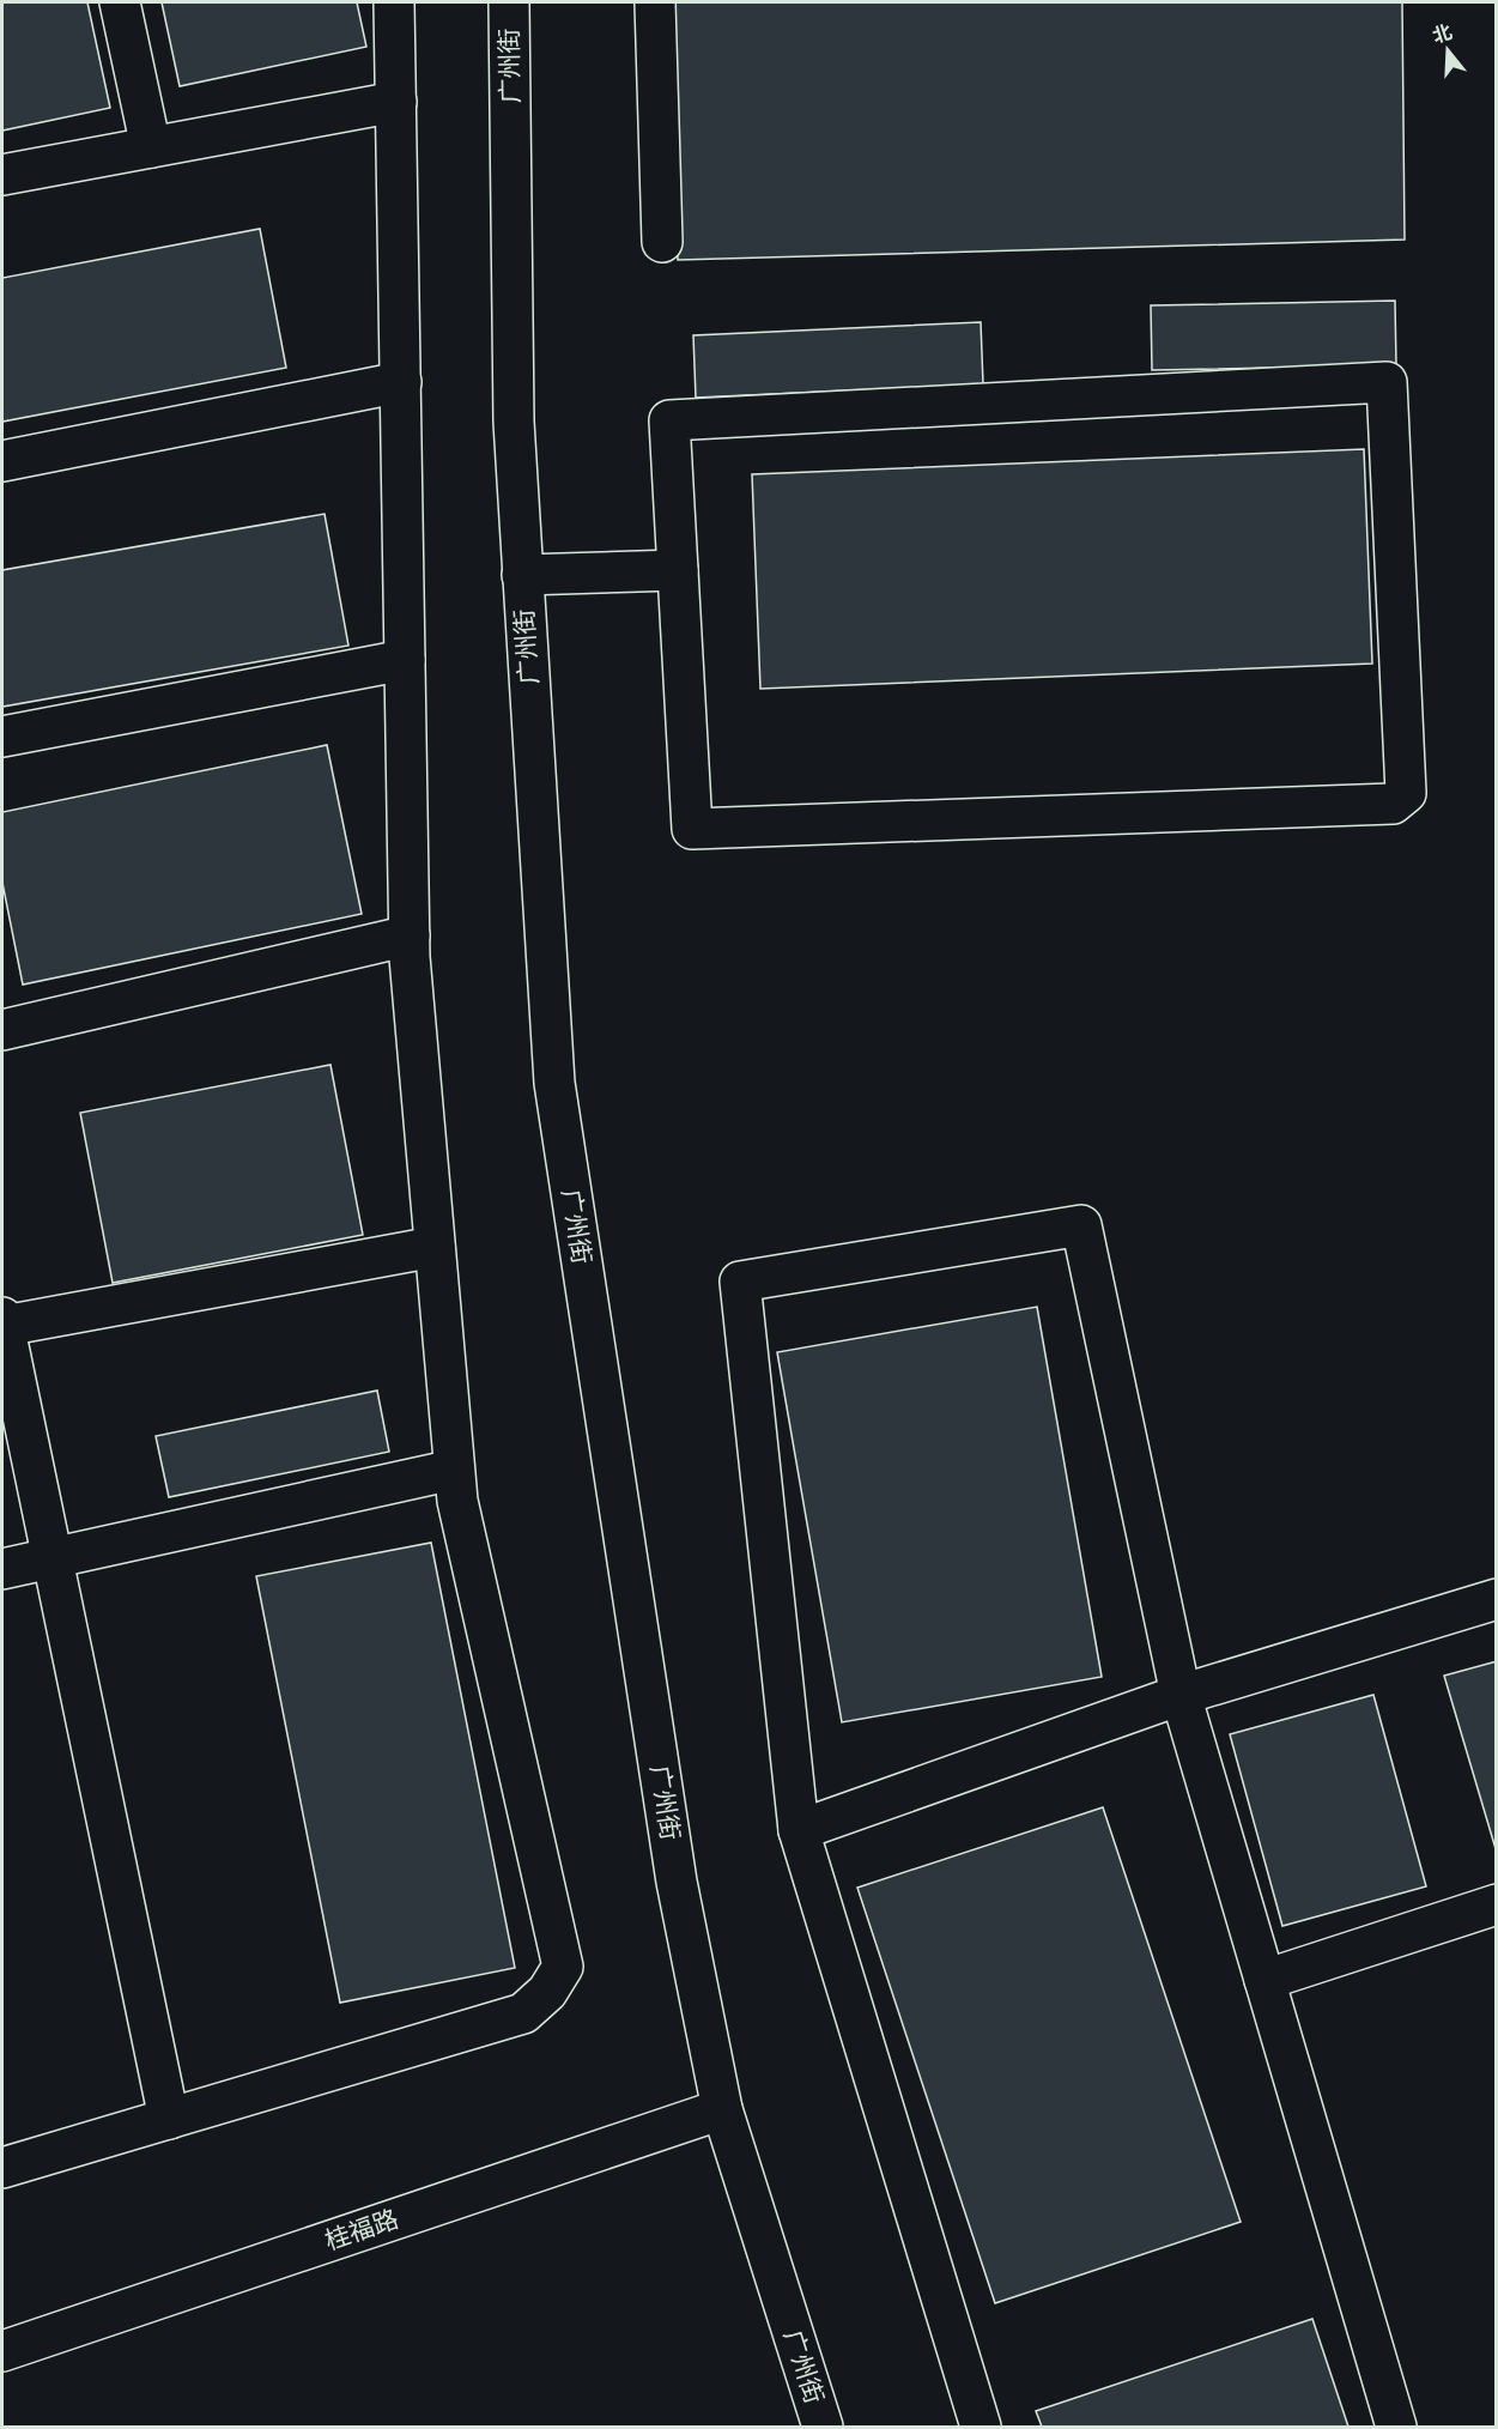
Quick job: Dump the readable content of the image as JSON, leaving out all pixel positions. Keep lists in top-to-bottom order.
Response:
{
  "streets": {
    "street": ["广州街", "桂福路"]
  },
  "crossings": [
    ["广州街", "桂福路"]
  ],
  "north": "top"
}
